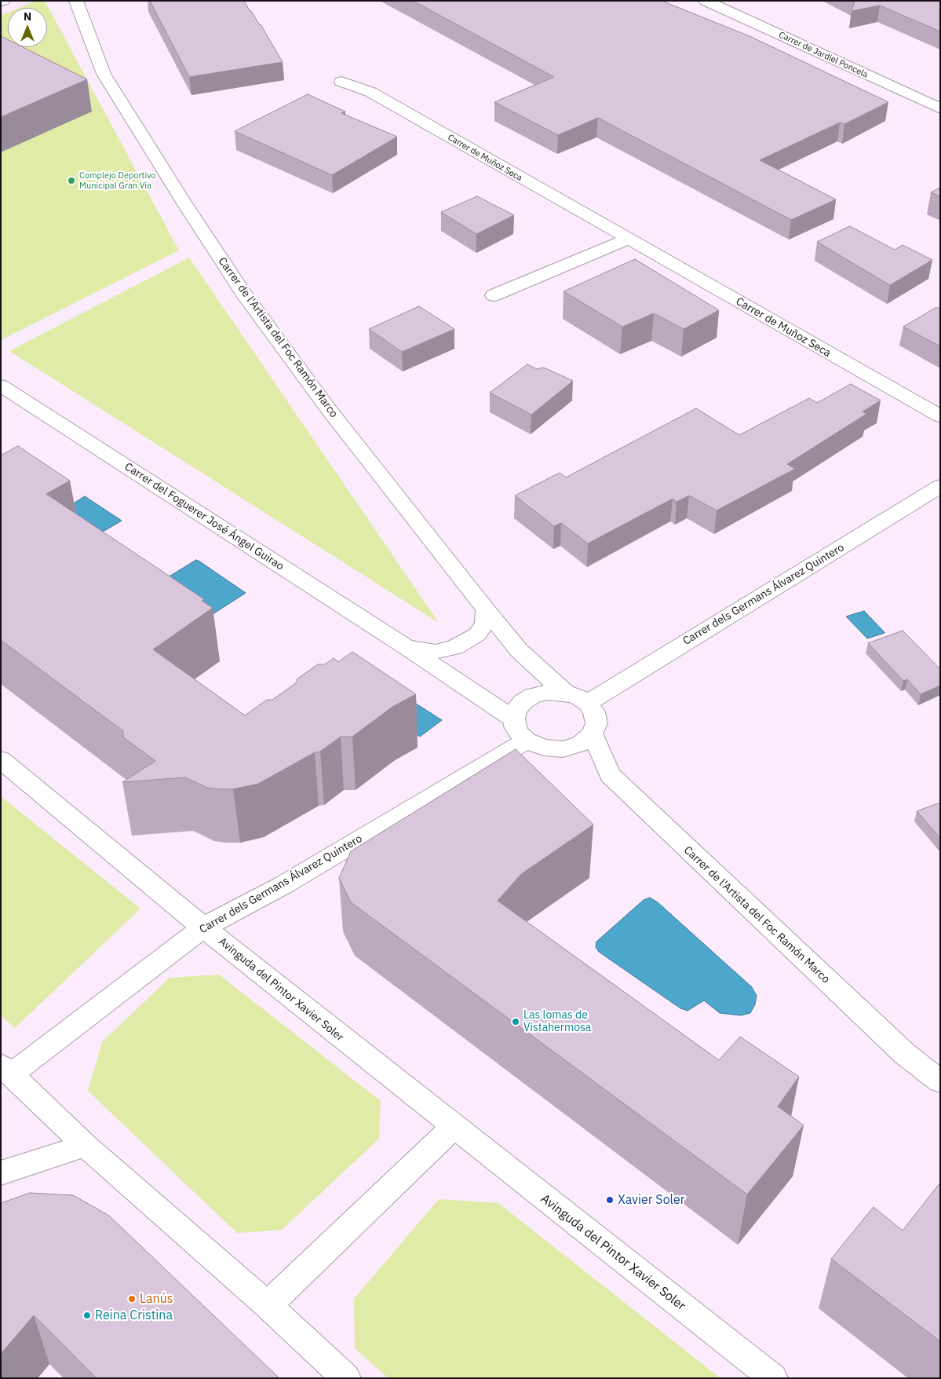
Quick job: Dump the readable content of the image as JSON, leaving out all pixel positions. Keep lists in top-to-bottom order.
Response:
{
  "streets": {
    "street": [
      "Carrer de Jardiel Poncela",
      "Carrer de Muñoz Seca",
      "Carrer de l'Artista del Foc Ramón Marco",
      "Carrer del Foguerer José Ángel Guirao",
      "Carrer dels Germans Álvarez Quintero",
      "Avinguda del Pintor Xavier Soler"
    ]
  },
  "crossings": [
    ["Carrer de l'Artista del Foc Ramón Marco", "Carrer del Foguerer José Ángel Guirao"],
    ["Carrer de l'Artista del Foc Ramón Marco", "Carrer dels Germans Álvarez Quintero"],
    ["Carrer del Foguerer José Ángel Guirao", "Carrer dels Germans Álvarez Quintero"],
    ["Carrer dels Germans Álvarez Quintero", "Avinguda del Pintor Xavier Soler"]
  ],
  "places": [
    "Complejo Deportivo Municipal Gran Vía",
    "Las lomas de Vistahermosa",
    "Xavier Soler",
    "Lanús",
    "Reina Cristina"
  ],
  "north": "top"
}
